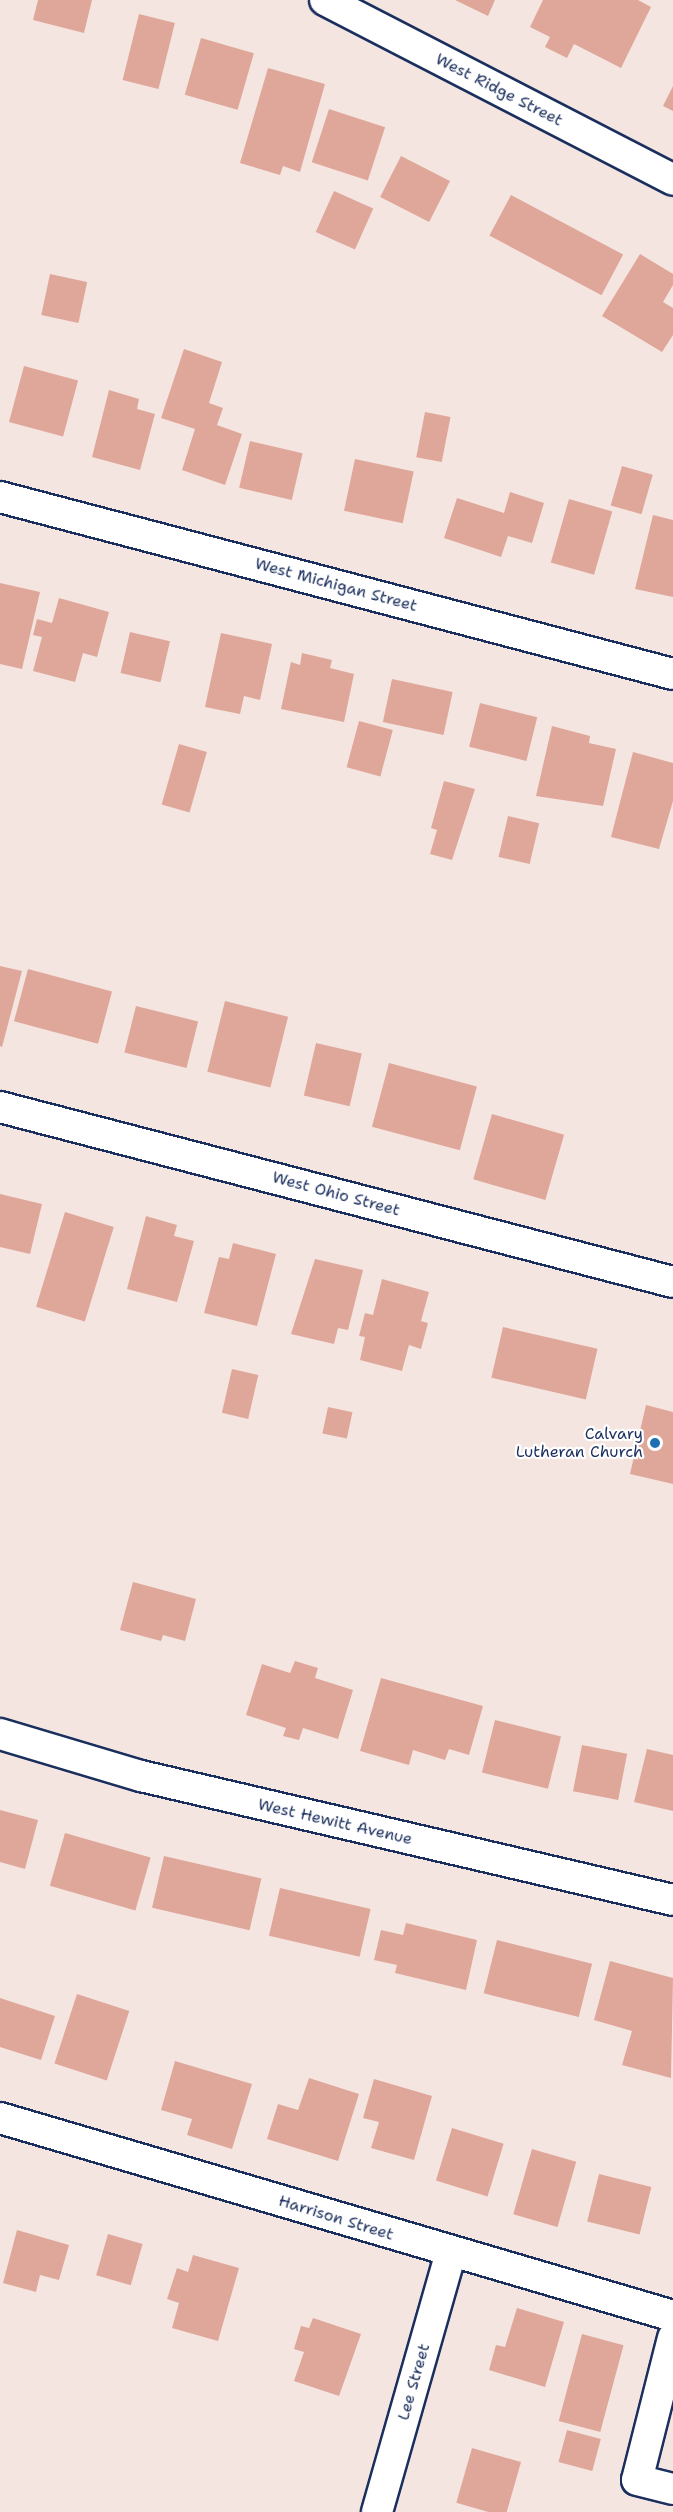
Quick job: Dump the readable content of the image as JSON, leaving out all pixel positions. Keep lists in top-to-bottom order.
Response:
{
  "streets": {
    "street": [
      "West Ridge Street",
      "West Michigan Street",
      "West Ohio Street",
      "West Hewitt Avenue",
      "Harrison Street",
      "Lee Street"
    ]
  },
  "crossings": [
    ["Harrison Street", "Lee Street"]
  ],
  "places": ["Calvary Lutheran Church"]
}
